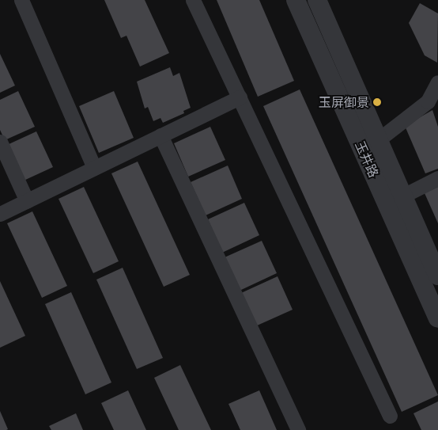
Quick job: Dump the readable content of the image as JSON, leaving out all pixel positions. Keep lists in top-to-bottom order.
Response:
{
  "streets": {
    "street": ["玉井路"]
  },
  "places": ["玉屏御景"]
}
